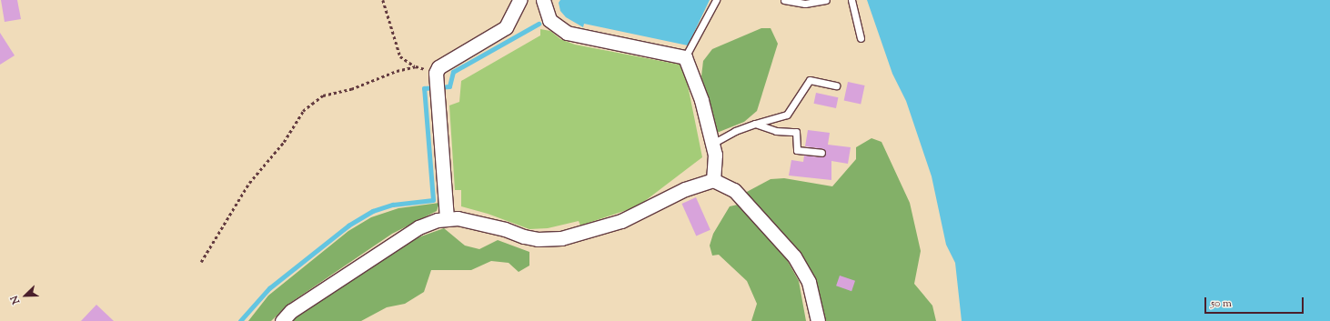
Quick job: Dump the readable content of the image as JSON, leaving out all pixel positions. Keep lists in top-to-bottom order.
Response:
{
  "scale_bar": "50 m",
  "north": "bottom left"
}
